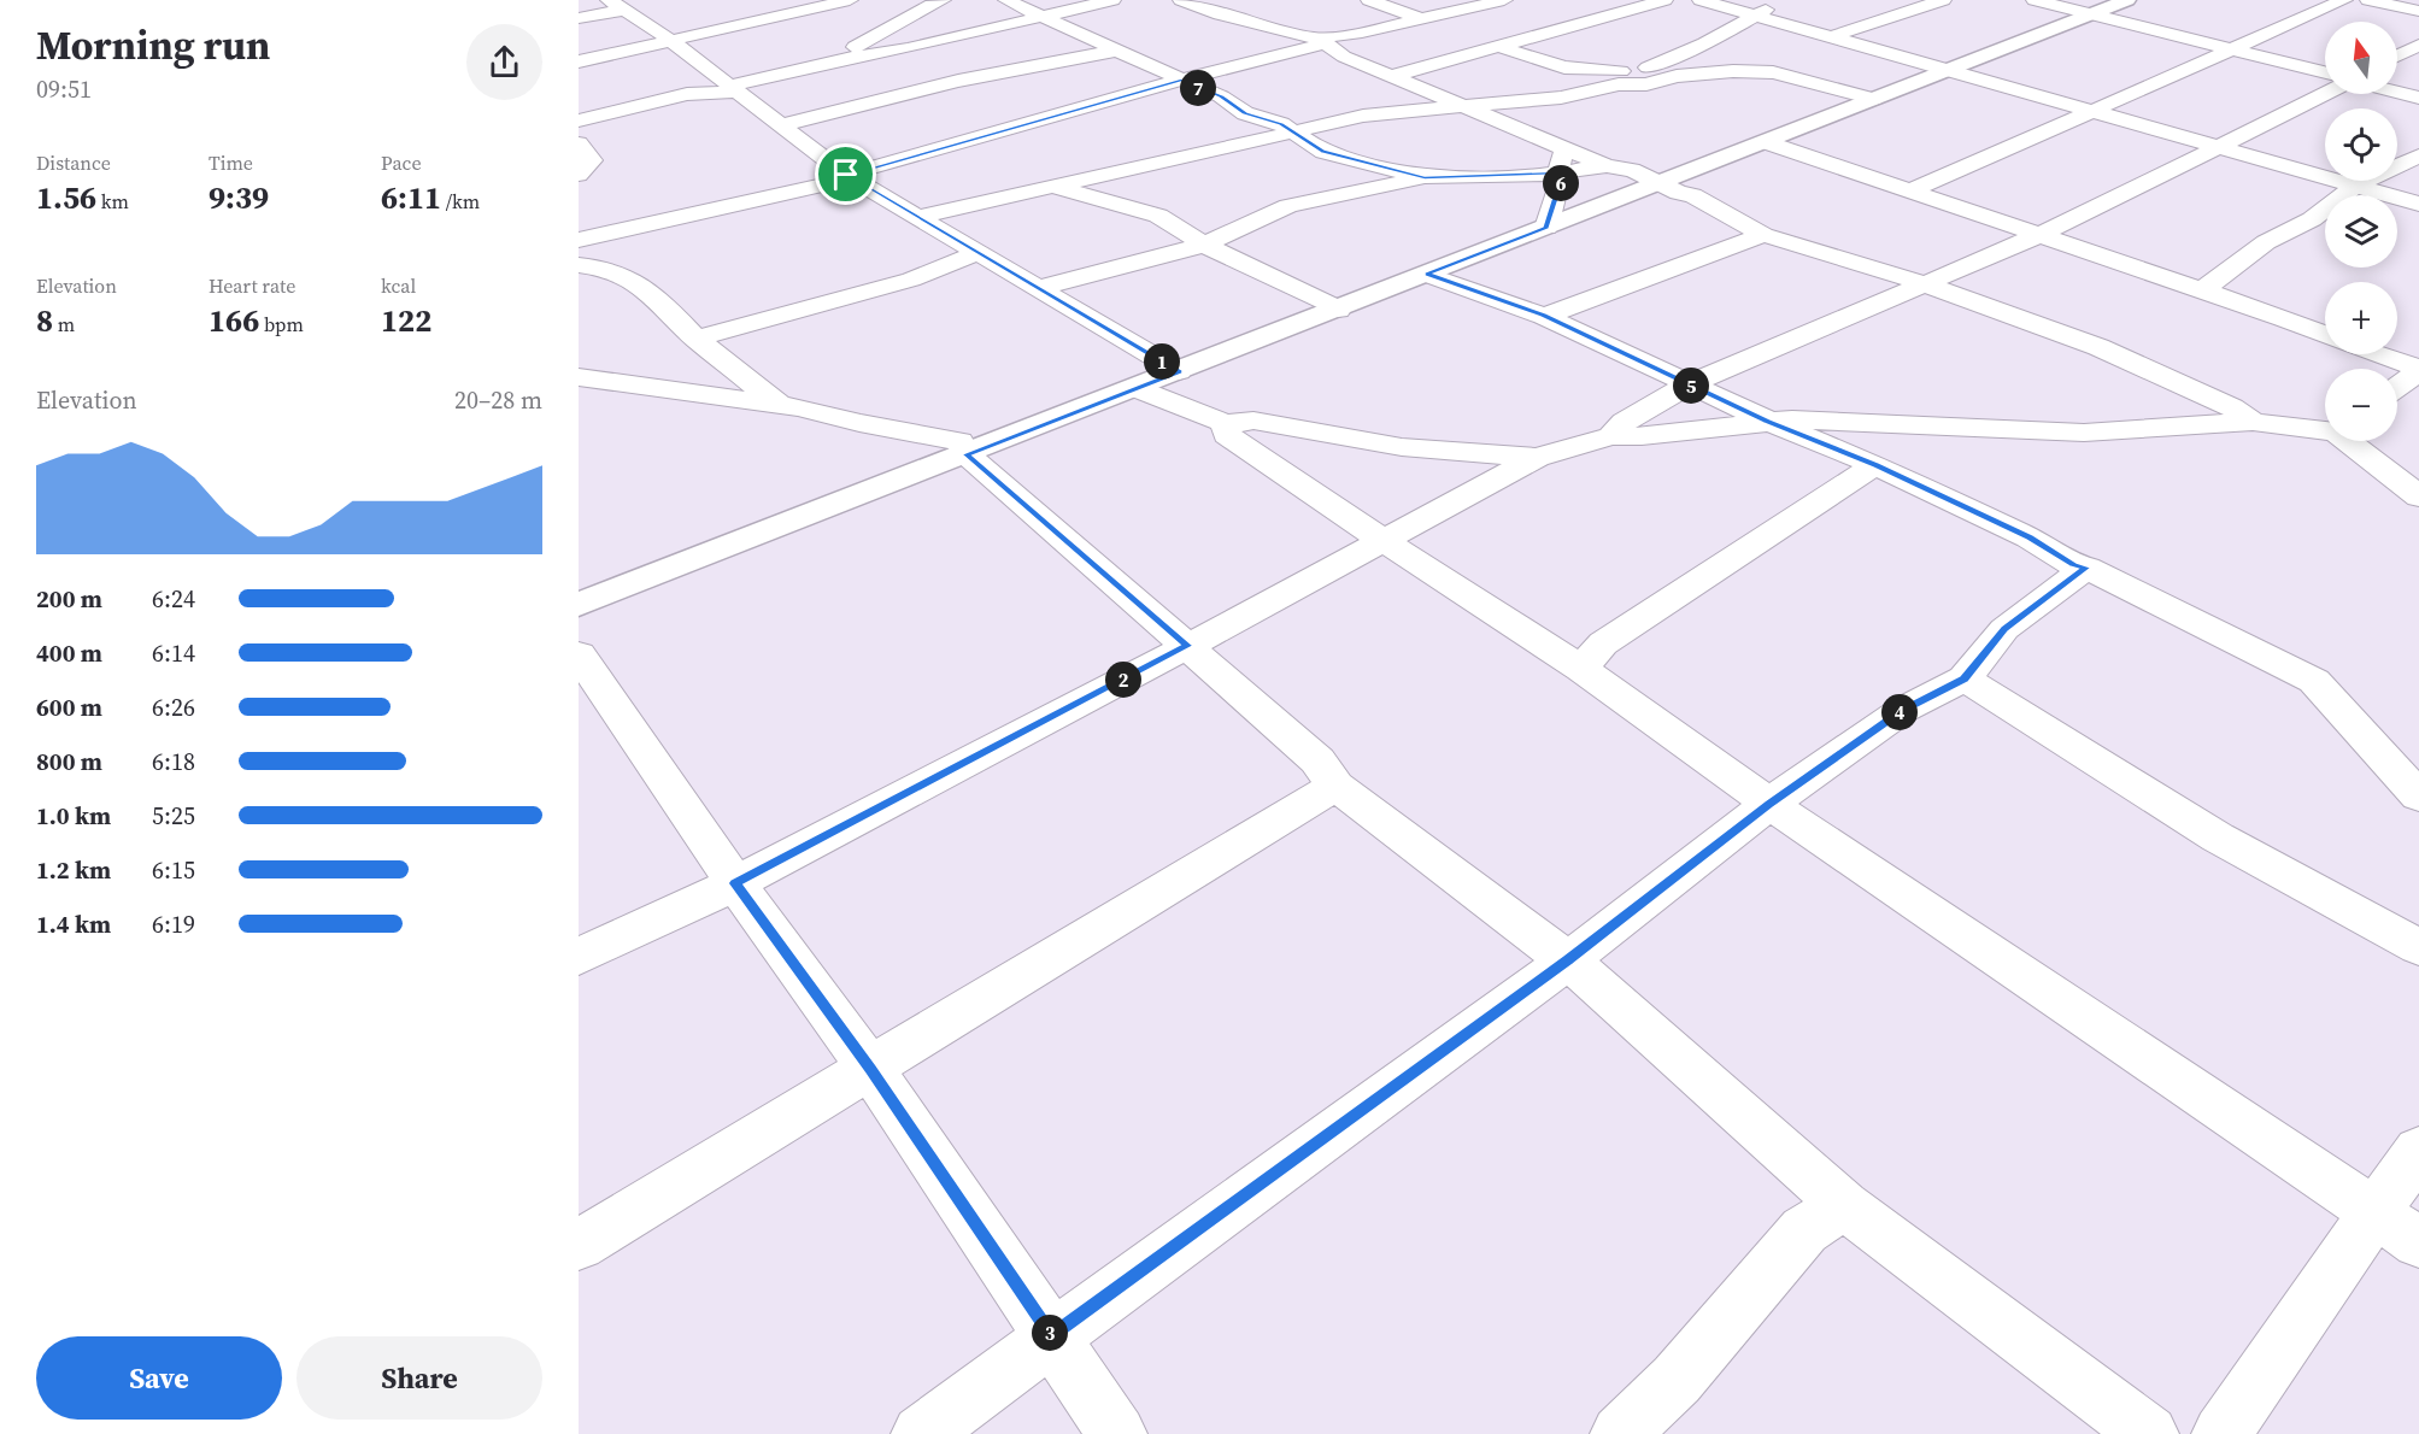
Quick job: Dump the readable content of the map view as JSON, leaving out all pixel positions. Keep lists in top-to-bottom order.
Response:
{
  "north": "top",
  "page": {
    "heading": ["Morning run", "09:51"],
    "map_buttons": ["+", "−"],
    "pins": [
      "7",
      "6",
      "1",
      "5",
      "2",
      "4",
      "3"
    ],
    "stats": [
      ["Distance", "1.56 km"],
      ["Time", "9:39"],
      ["Pace", "6:11 /km"],
      ["Elevation", "8 m"],
      ["Heart rate", "166 bpm"],
      ["kcal", "122"]
    ],
    "chart": ["Elevation", "20–28 m"],
    "list": [
      {
        "name": "200 m",
        "note": "6:24"
      },
      {
        "name": "400 m",
        "note": "6:14"
      },
      {
        "name": "600 m",
        "note": "6:26"
      },
      {
        "name": "800 m",
        "note": "6:18"
      },
      {
        "name": "1.0 km",
        "note": "5:25"
      },
      {
        "name": "1.2 km",
        "note": "6:15"
      },
      {
        "name": "1.4 km",
        "note": "6:19"
      }
    ],
    "buttons": ["Save", "Share"]
  }
}
